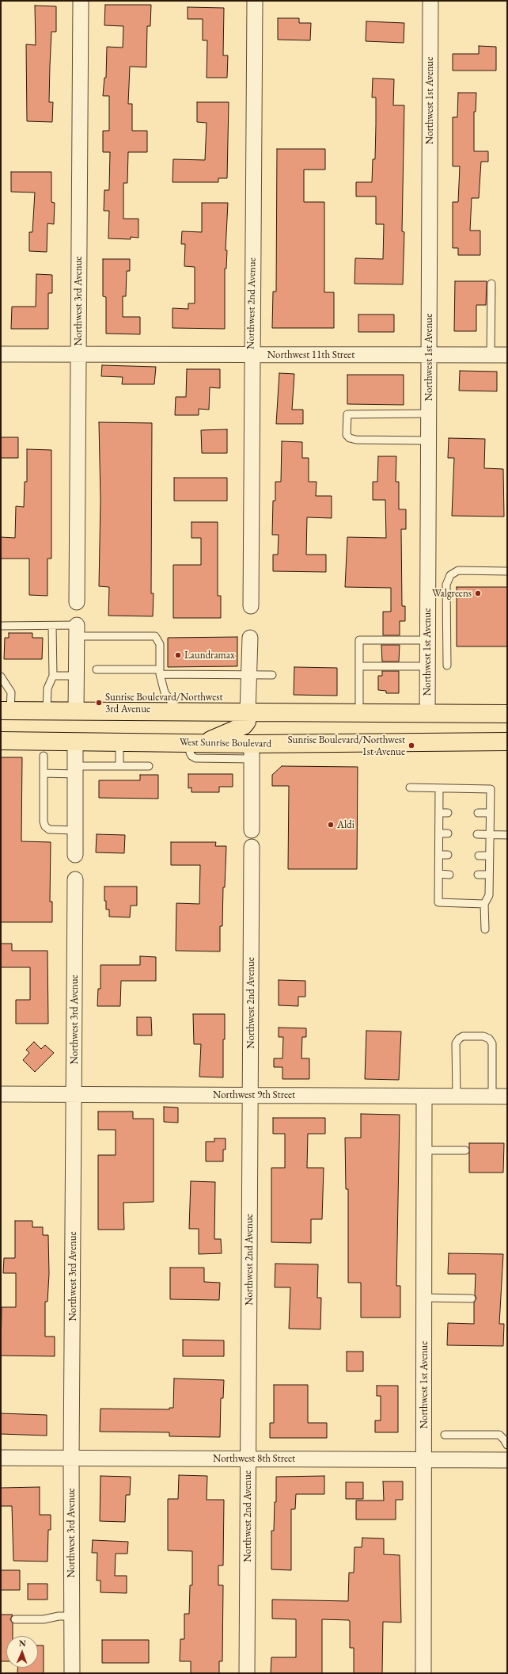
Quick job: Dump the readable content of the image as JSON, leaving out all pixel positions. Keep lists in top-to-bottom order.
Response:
{
  "streets": {
    "main road": ["West Sunrise Boulevard"],
    "street": [
      "Northwest 1st Avenue",
      "Northwest 3rd Avenue",
      "Northwest 2nd Avenue",
      "Northwest 11th Street",
      "Northwest 9th Street",
      "Northwest 8th Street"
    ]
  },
  "crossings": [
    ["Northwest 1st Avenue", "Northwest 11th Street"],
    ["Northwest 1st Avenue", "Northwest 9th Street"],
    ["Northwest 1st Avenue", "Northwest 8th Street"],
    ["Northwest 3rd Avenue", "Northwest 11th Street"],
    ["Northwest 3rd Avenue", "Northwest 9th Street"],
    ["Northwest 3rd Avenue", "Northwest 8th Street"],
    ["Northwest 2nd Avenue", "Northwest 11th Street"],
    ["Northwest 2nd Avenue", "Northwest 9th Street"],
    ["Northwest 2nd Avenue", "Northwest 8th Street"]
  ],
  "places": [
    "Walgreens",
    "Laundramax",
    "Sunrise Boulevard/Northwest 3rd Avenue",
    "Sunrise Boulevard/Northwest 1st Avenue",
    "Aldi"
  ],
  "north": "top"
}
